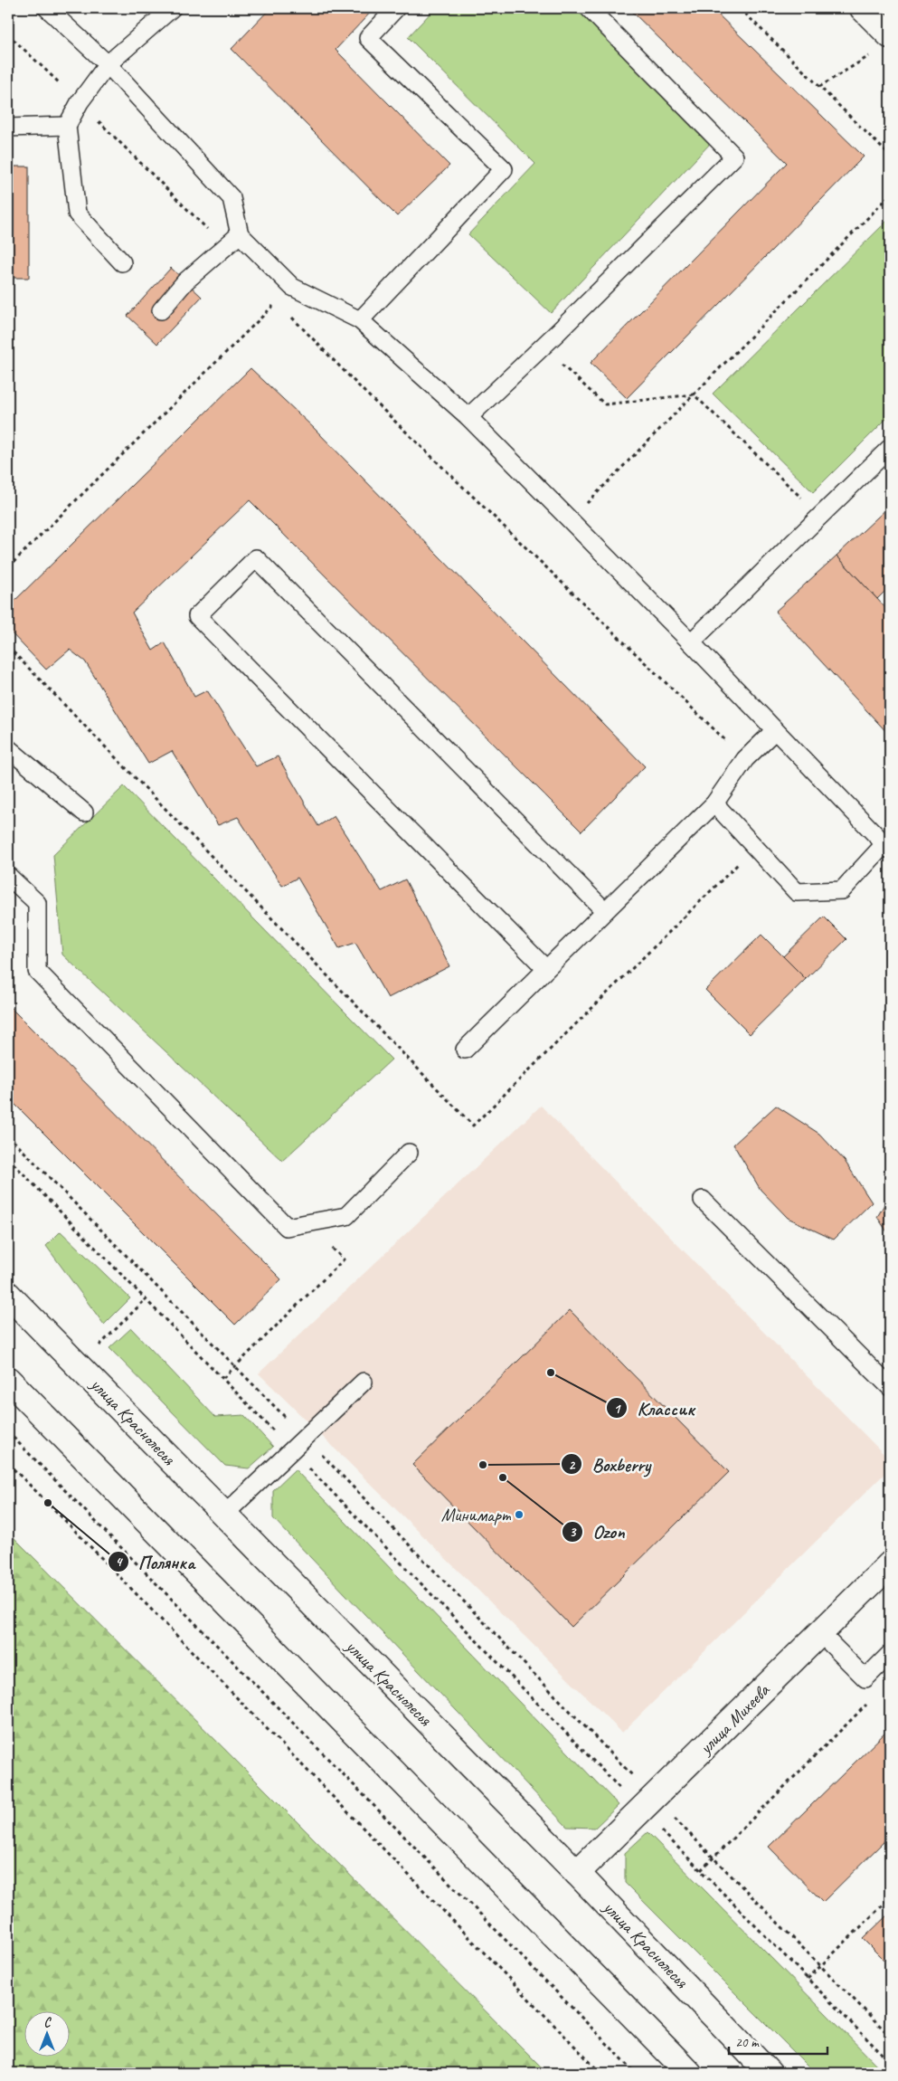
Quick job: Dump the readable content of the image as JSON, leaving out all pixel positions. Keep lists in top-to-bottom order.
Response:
{
  "streets": {
    "street": ["улица Краснолесья", "улица Михеева"]
  },
  "crossings": [
    ["улица Краснолесья", "улица Михеева"]
  ],
  "places": [
    "Классик",
    "Boxberry",
    "Ozon",
    "Полянка",
    "Минимарт"
  ],
  "scale_bar": "20 m",
  "north": "top"
}
